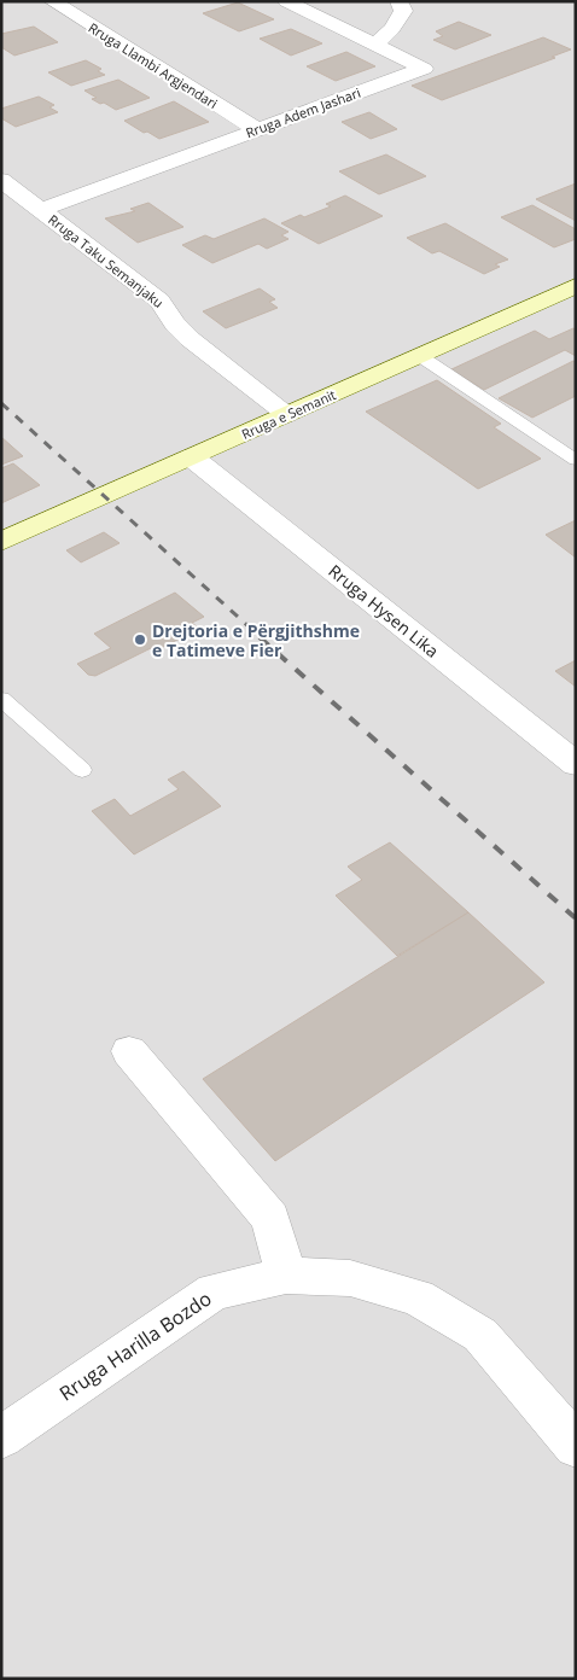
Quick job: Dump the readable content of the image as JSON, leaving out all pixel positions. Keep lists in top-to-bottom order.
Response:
{
  "streets": {
    "main road": ["Rruga e Semanit"],
    "street": [
      "Rruga Llambi Argjendari",
      "Rruga Adem Jashari",
      "Rruga Taku Semanjaku",
      "Rruga Hysen Lika",
      "Rruga Harilla Bozdo"
    ]
  },
  "crossings": [
    ["Rruga Llambi Argjendari", "Rruga Adem Jashari"],
    ["Rruga Adem Jashari", "Rruga Taku Semanjaku"],
    ["Rruga Taku Semanjaku", "Rruga e Semanit"],
    ["Rruga e Semanit", "Rruga Hysen Lika"]
  ],
  "places": ["Drejtoria e Përgjithshme e Tatimeve Fier"]
}
